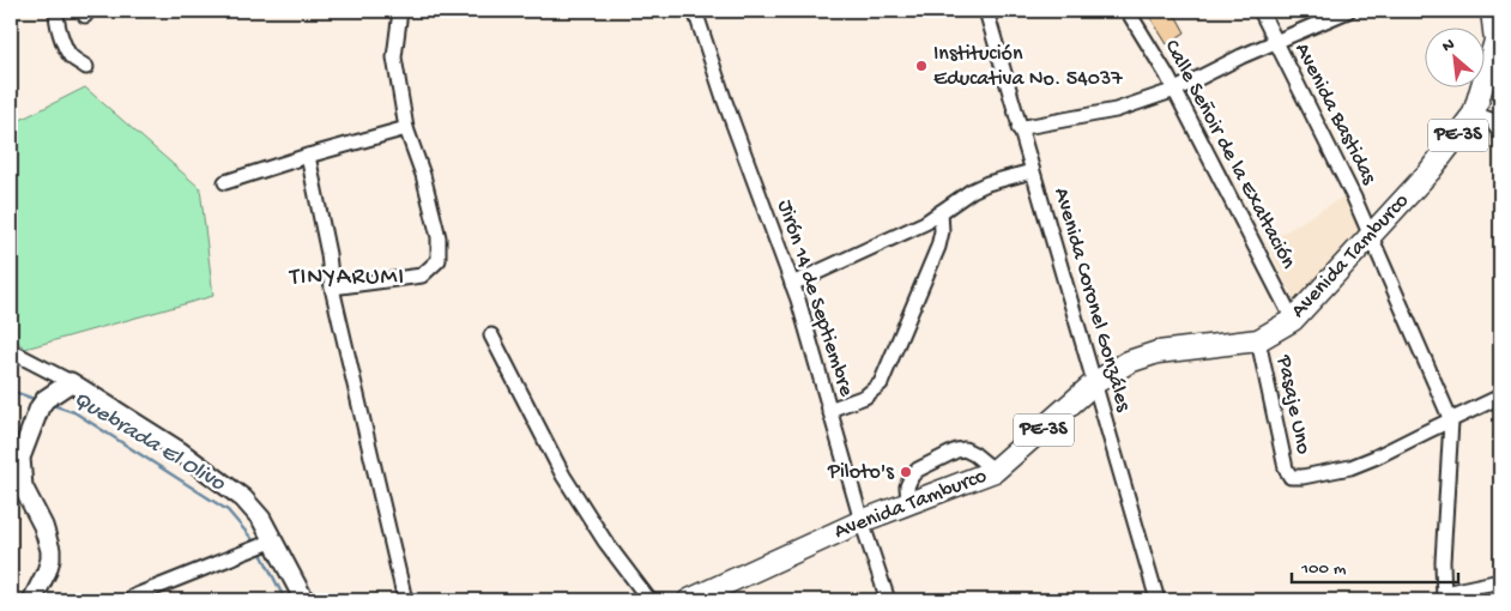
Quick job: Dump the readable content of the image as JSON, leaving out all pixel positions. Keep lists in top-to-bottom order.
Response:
{
  "streets": {
    "highway": ["PE-3S", "Avenida Tamburco"],
    "street": [
      "Avenida Bastidas",
      "Calle Señoir de la Exaltación",
      "Jirón 14 de Septiembre",
      "Avenida Coronel Gonzáles",
      "Pasaje Uno"
    ]
  },
  "crossings": [
    ["Avenida Bastidas", "Avenida Tamburco"],
    ["Avenida Bastidas", "Pasaje Uno"],
    ["Calle Señoir de la Exaltación", "Avenida Tamburco"],
    ["Avenida Tamburco", "Jirón 14 de Septiembre"],
    ["Avenida Tamburco", "Avenida Coronel Gonzáles"],
    ["Avenida Tamburco", "Pasaje Uno"]
  ],
  "districts": ["TINYARUMI"],
  "water": ["Quebrada El Olivo"],
  "places": ["Institución Educativa No. 54037", "Piloto's"],
  "scale_bar": "100 m",
  "north": "top left"
}
